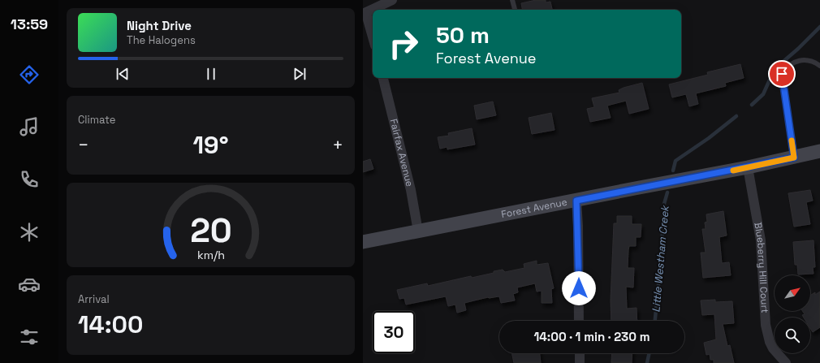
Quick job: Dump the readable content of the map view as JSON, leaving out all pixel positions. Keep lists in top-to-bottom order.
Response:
{
  "streets": {
    "main road": ["Forest Avenue"],
    "street": ["Fairfax Avenue", "Blueberry Hill Court"]
  },
  "crossings": [
    ["Fairfax Avenue", "Forest Avenue"],
    ["Forest Avenue", "Blueberry Hill Court"]
  ],
  "water": ["Little Westham Creek"],
  "north": "top right",
  "page": {
    "tabs": "13:59",
    "turn": ["50 m", "Forest Avenue"],
    "song": ["Night Drive", "The Halogens"],
    "tile": [
      "Climate",
      ["Arrival", "14:00"]
    ],
    "heat": ["−", "19°", "+"],
    "limit": "30",
    "trip": "14:00 · 1 min · 230 m",
    "gauge": ["20", "km/h"]
  }
}
